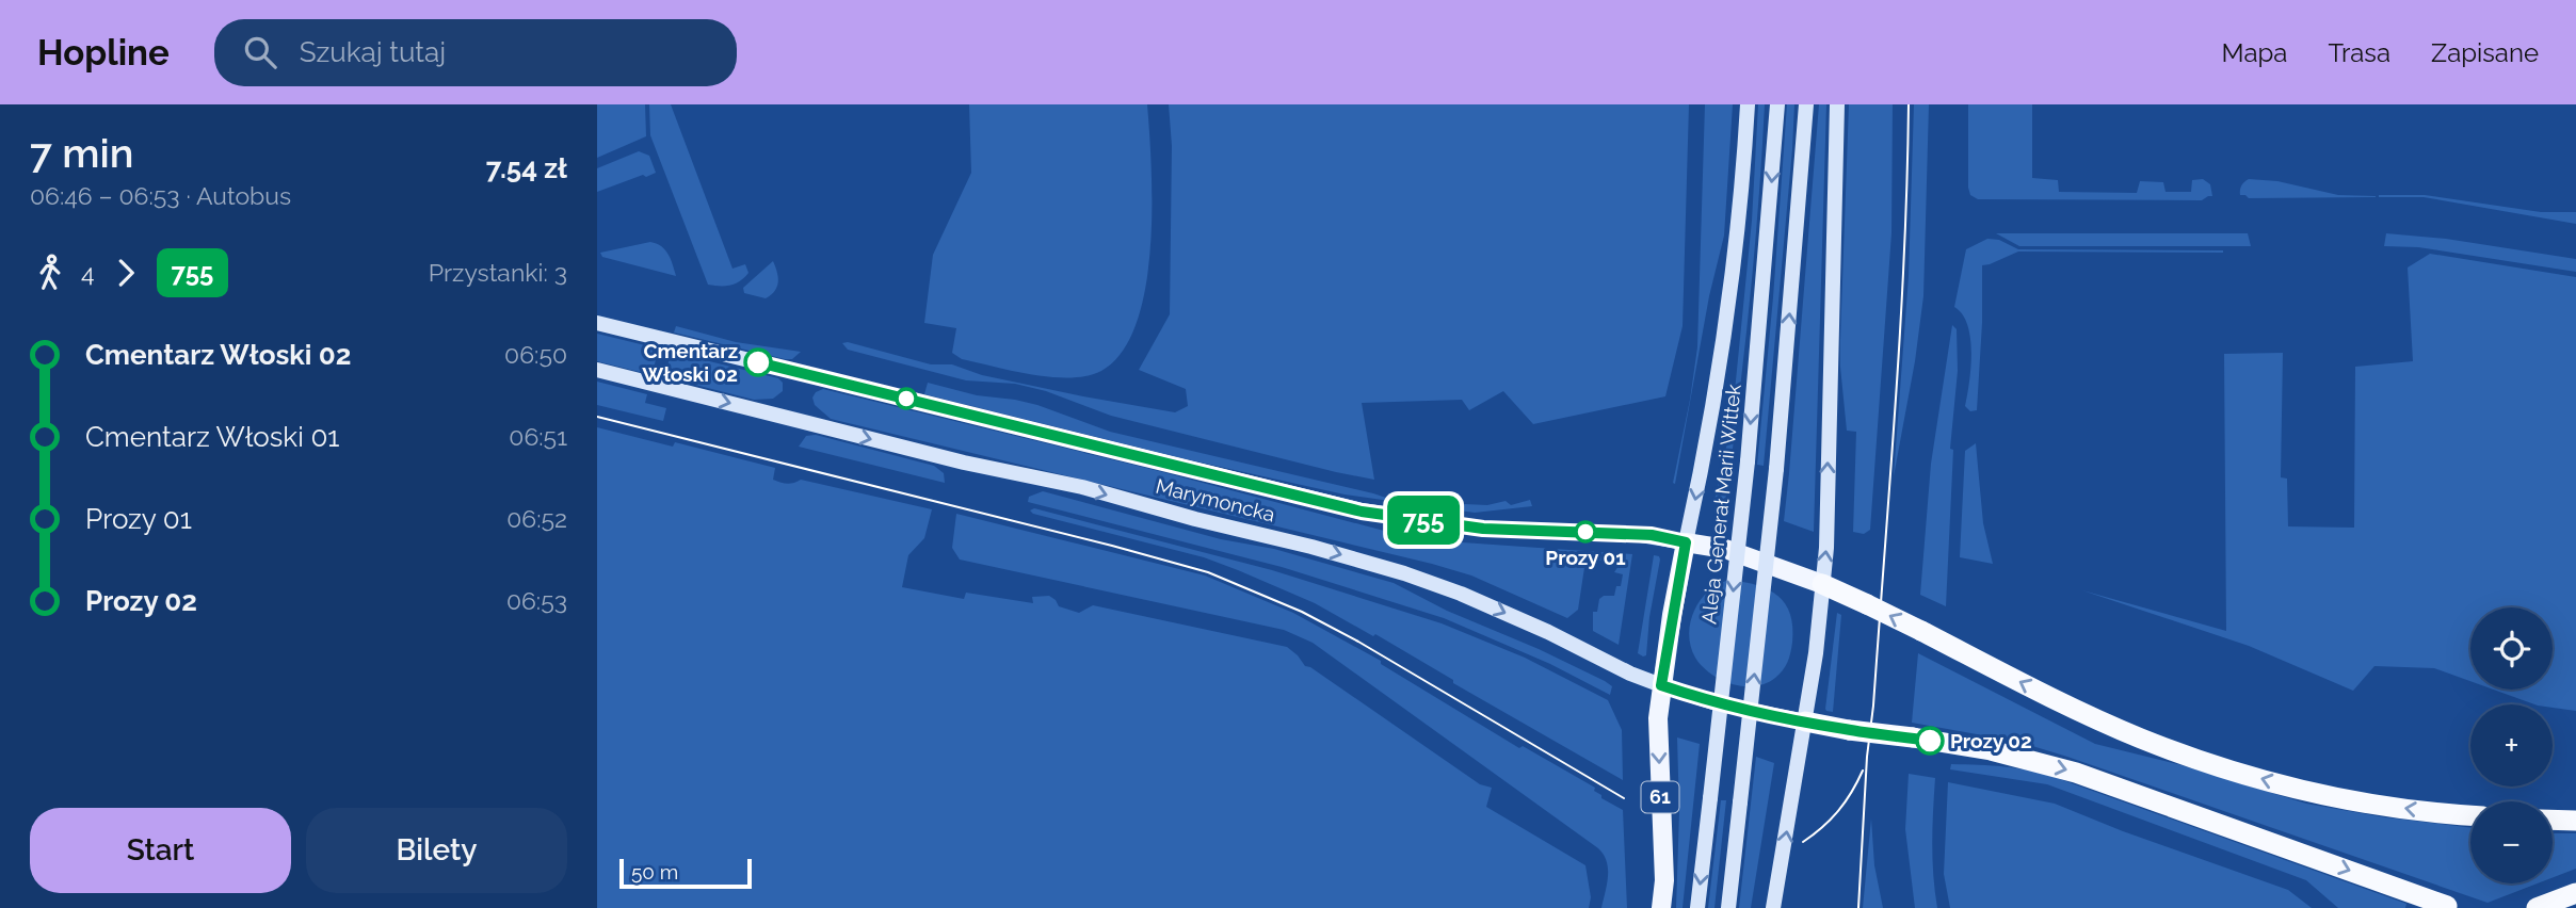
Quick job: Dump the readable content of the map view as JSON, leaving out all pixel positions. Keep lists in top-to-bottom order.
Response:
{
  "streets": {
    "main road": ["Marymoncka", "Aleja Generał Marii Wittek", "61"]
  },
  "crossings": [
    ["Marymoncka", "61"]
  ],
  "places": ["Cmentarz Włoski 02", "Prozy 01", "Prozy 02"],
  "lines": ["bus line 755"],
  "scale_bar": "50 m",
  "page": {
    "header": "Hopline",
    "search": "Szukaj tutaj",
    "nav": ["Mapa", "Trasa", "Zapisane"],
    "heading": ["7 min", "06:46 – 06:53 · Autobus", "7.54 zł"],
    "on_map": "755",
    "legs": ["4", "755", "Przystanki: 3"],
    "list": [
      {
        "name": "Cmentarz Włoski 02",
        "value": "06:50"
      },
      {
        "name": "Cmentarz Włoski 01",
        "value": "06:51"
      },
      {
        "name": "Prozy 01",
        "value": "06:52"
      },
      {
        "name": "Prozy 02",
        "value": "06:53"
      }
    ],
    "map_buttons": ["+", "−"],
    "buttons": ["Start", "Bilety"],
    "scale": "50 m"
  }
}
